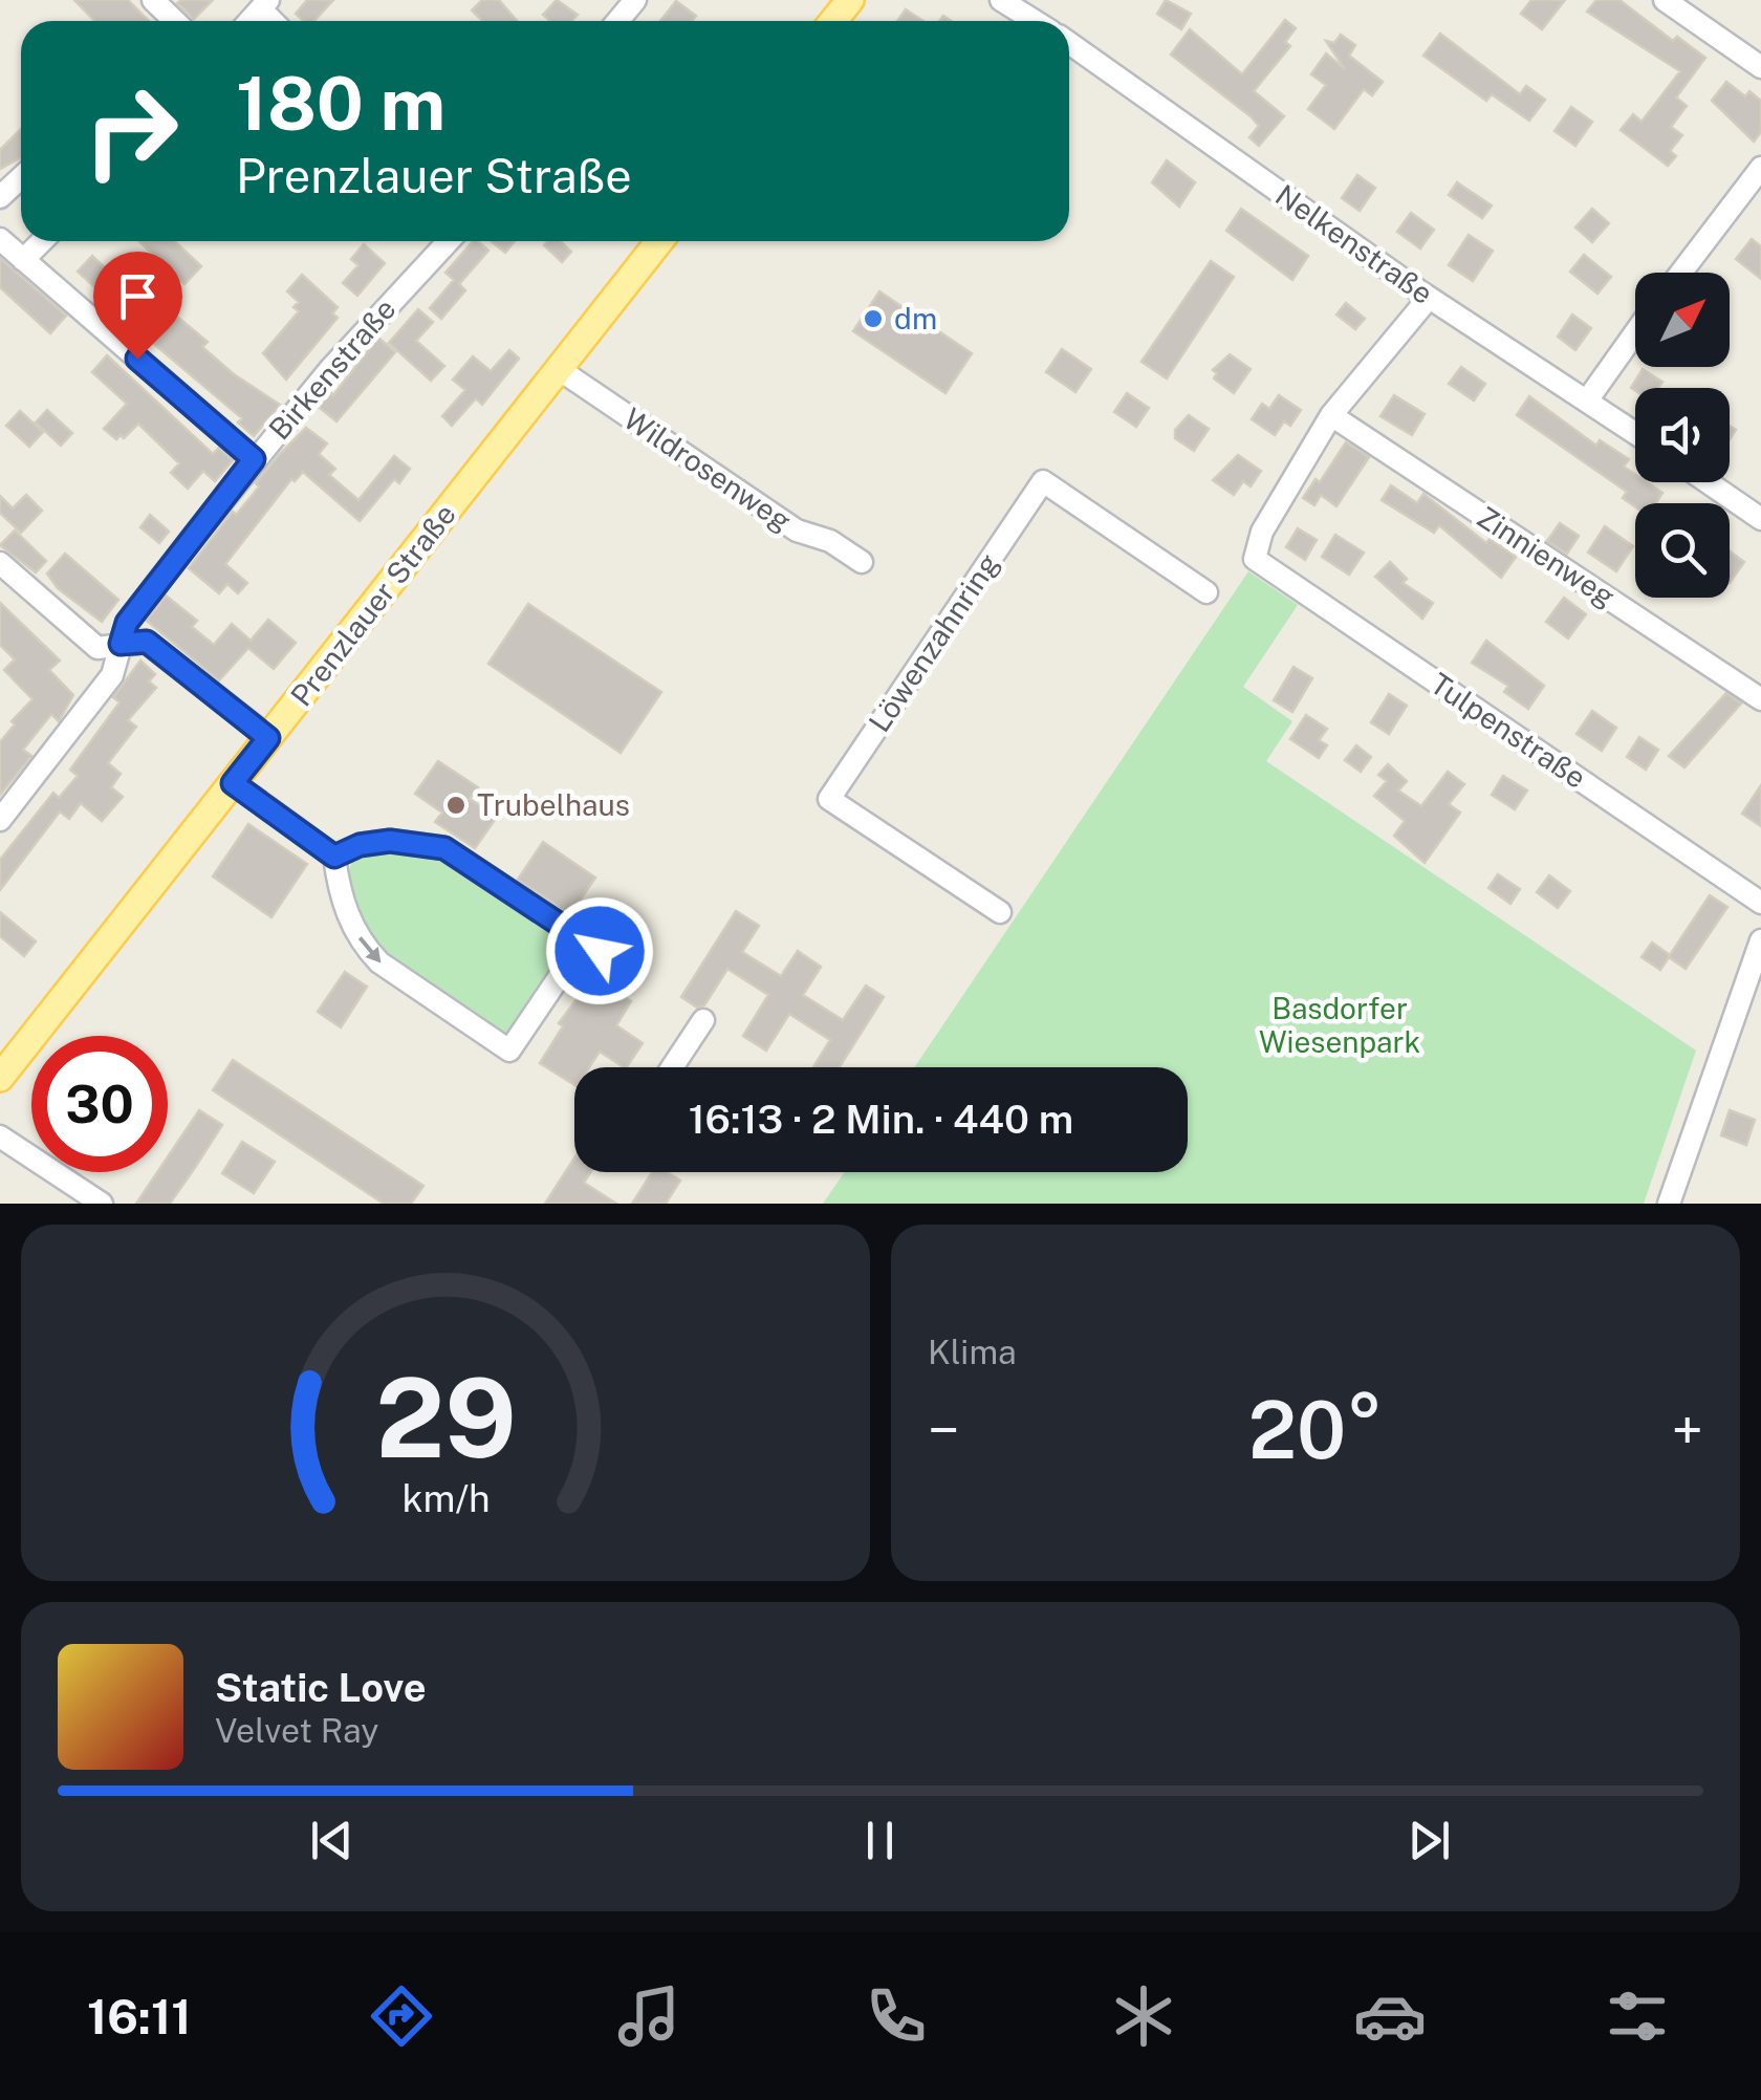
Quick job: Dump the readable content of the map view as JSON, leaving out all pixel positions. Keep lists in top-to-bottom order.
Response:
{
  "streets": {
    "main road": ["Prenzlauer Straße"],
    "street": [
      "Nelkenstraße",
      "Birkenstraße",
      "Wildrosenweg",
      "Zinnienweg",
      "Löwenzahnring",
      "Tulpenstraße"
    ]
  },
  "crossings": [
    ["Wildrosenweg", "Prenzlauer Straße"],
    ["Zinnienweg", "Tulpenstraße"]
  ],
  "parks": ["Basdorfer Wiesenpark"],
  "places": ["dm", "Trubelhaus"],
  "north": "top right",
  "page": {
    "turn": ["180 m", "Prenzlauer Straße"],
    "limit": "30",
    "trip": "16:13 · 2 Min. · 440 m",
    "tile": "Klima",
    "heat": ["−", "20°", "+"],
    "song": ["Static Love", "Velvet Ray"],
    "tabs": "16:11",
    "gauge": ["29", "km/h"]
  }
}
